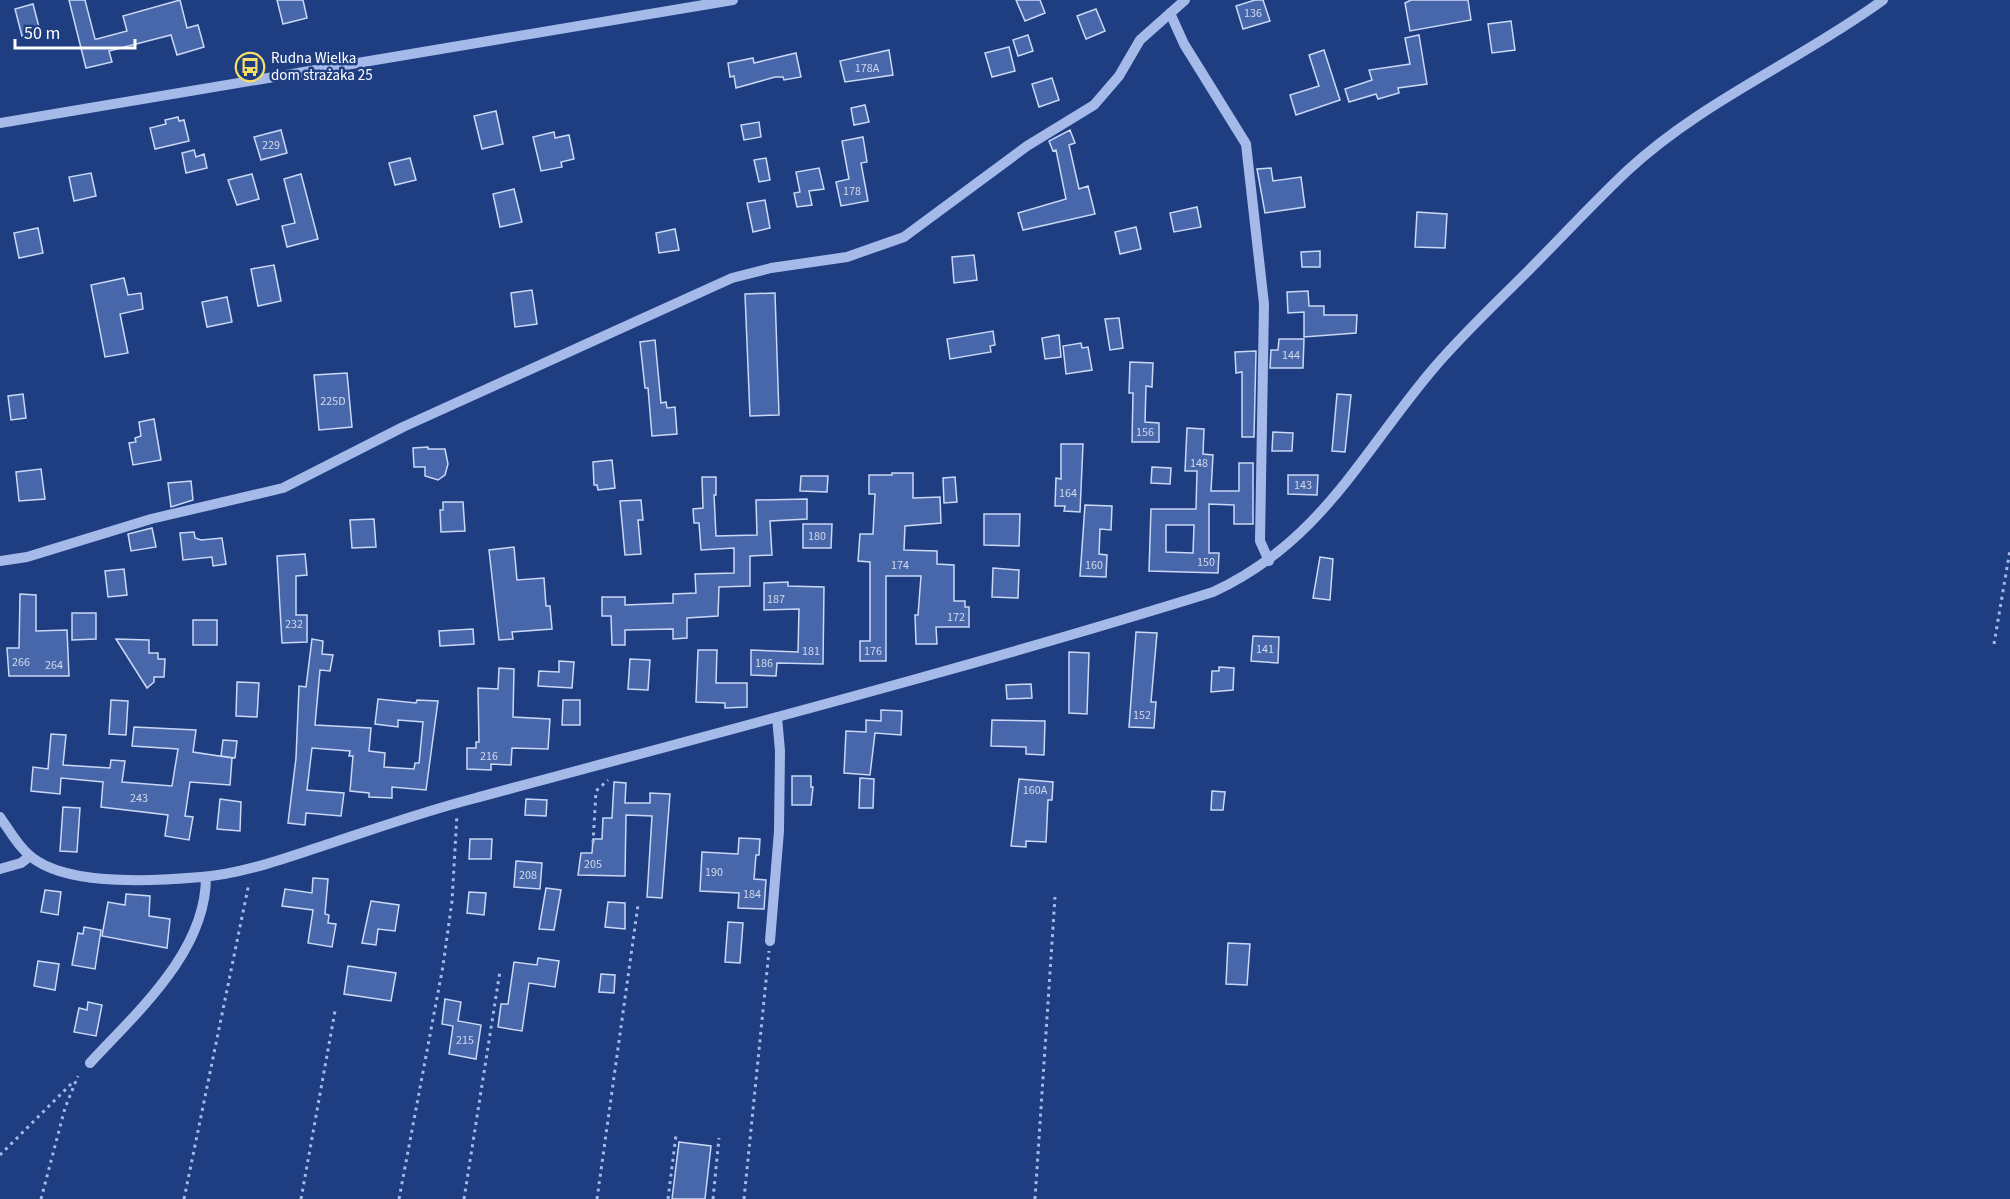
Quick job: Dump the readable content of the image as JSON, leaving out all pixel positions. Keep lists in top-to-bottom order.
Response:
{
  "places": {
    "bus stop": ["Rudna Wielka dom strażaka 25"]
  },
  "house_numbers": [
    "136",
    "178A",
    "229",
    "178",
    "144",
    "225D",
    "156",
    "148",
    "143",
    "164",
    "180",
    "150",
    "174",
    "160",
    "187",
    "172",
    "232",
    "141",
    "181",
    "176",
    "266",
    "186",
    "264",
    "152",
    "216",
    "160A",
    "243",
    "205",
    "190",
    "208",
    "184",
    "215"
  ],
  "scale_bar": "50 m"
}
